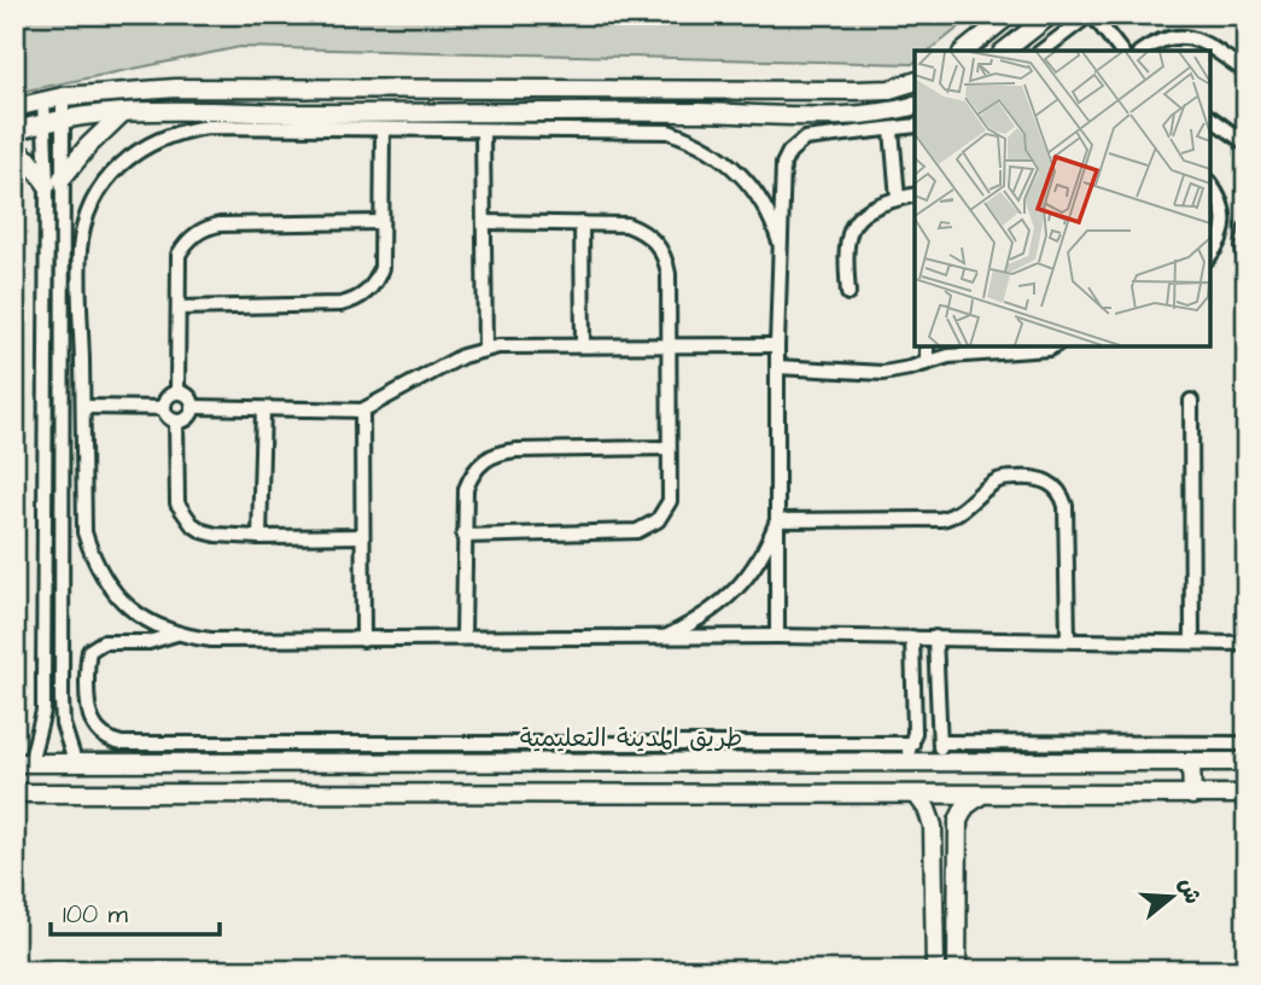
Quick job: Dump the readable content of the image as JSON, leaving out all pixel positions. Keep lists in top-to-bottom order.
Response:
{
  "streets": {
    "street": ["طريق المدينة التعليمية"]
  },
  "scale_bar": "100 m",
  "north": "right"
}
